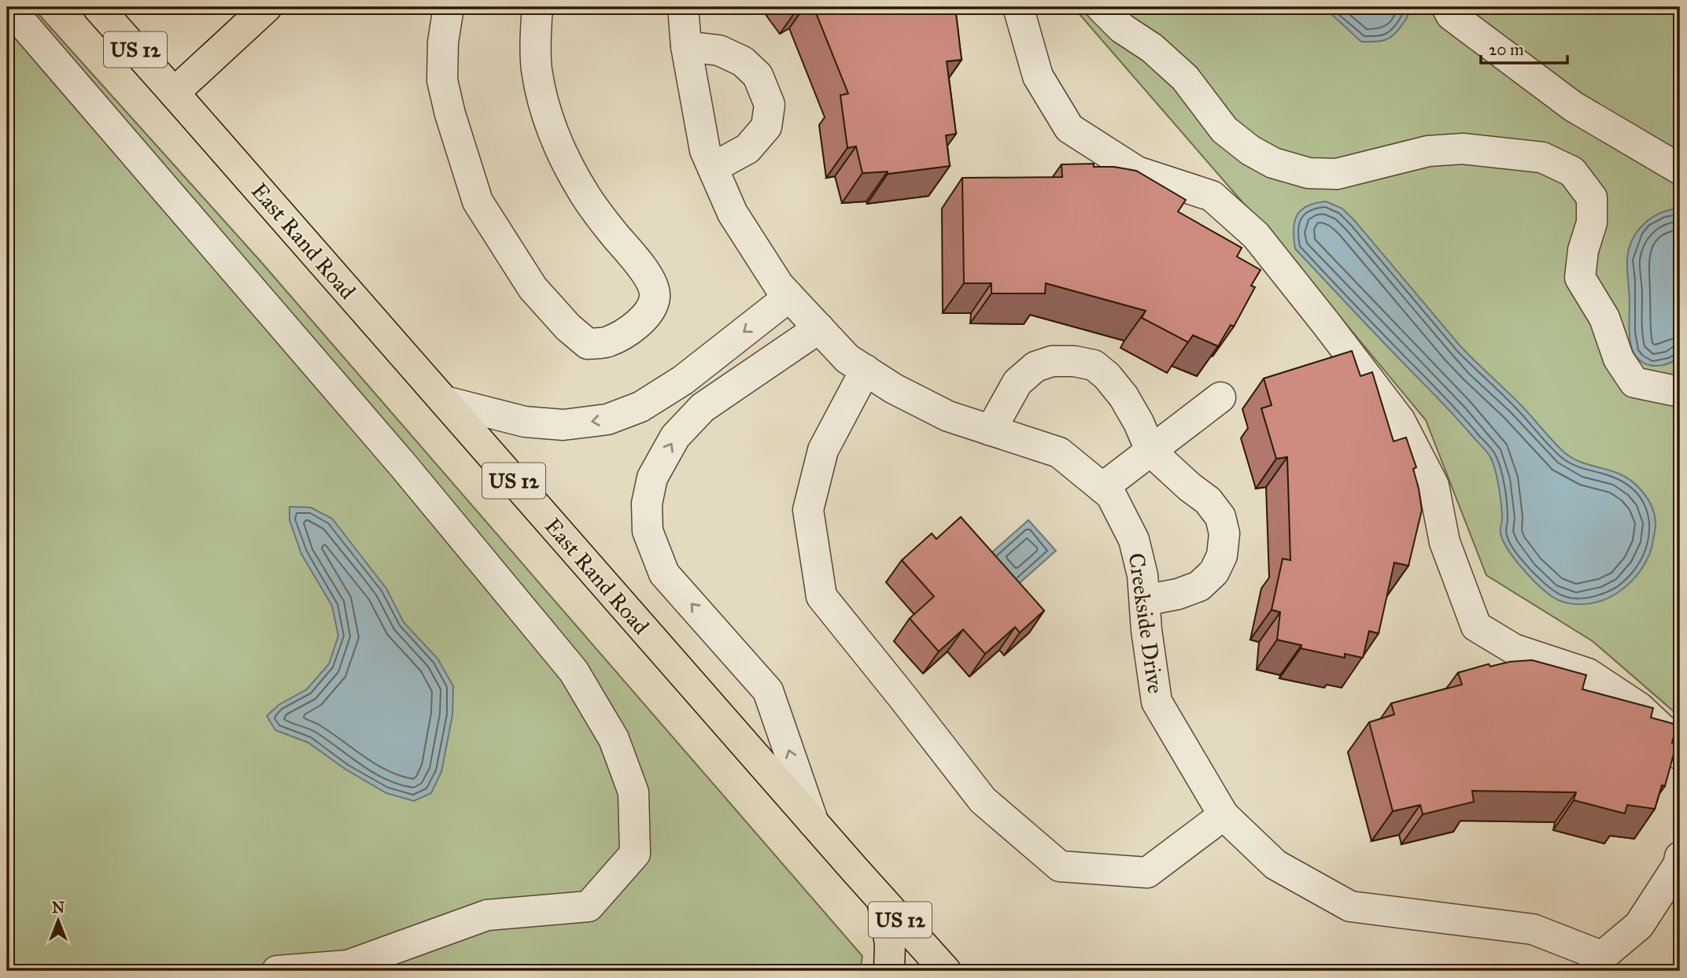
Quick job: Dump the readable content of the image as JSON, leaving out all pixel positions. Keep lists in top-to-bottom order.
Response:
{
  "streets": {
    "main road": ["US 12", "East Rand Road"],
    "street": ["Creekside Drive"]
  },
  "scale_bar": "20 m",
  "north": "top"
}
